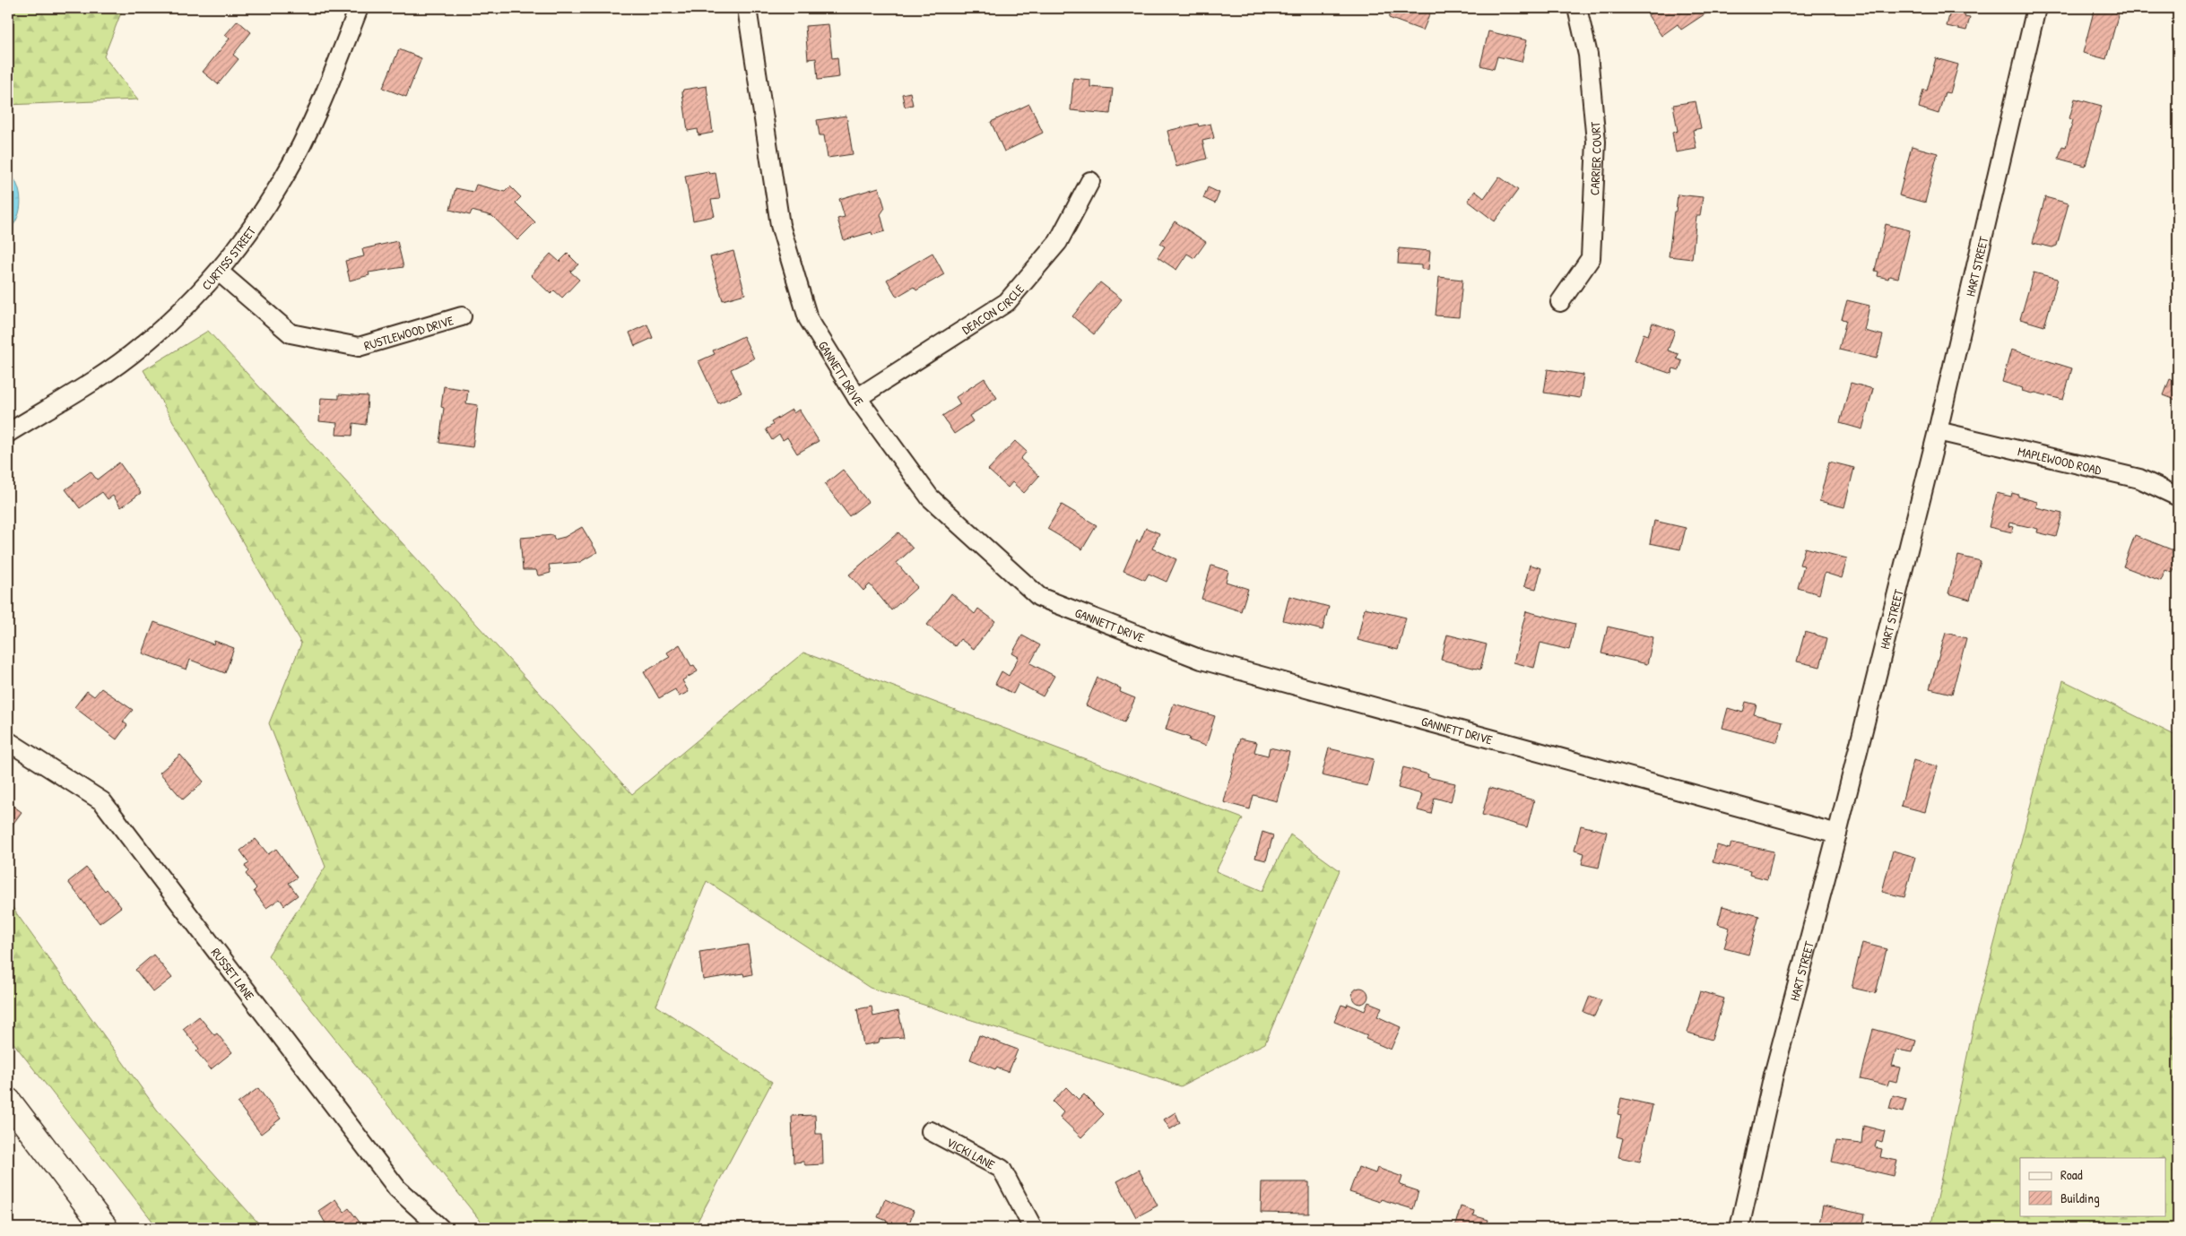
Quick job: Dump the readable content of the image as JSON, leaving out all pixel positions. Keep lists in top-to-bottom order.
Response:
{
  "streets": {
    "street": [
      "CARRIER COURT",
      "CURTISS STREET",
      "HART STREET",
      "DEACON CIRCLE",
      "RUSTLEWOOD DRIVE",
      "GANNETT DRIVE",
      "MAPLEWOOD ROAD",
      "RUSSET LANE",
      "VICKI LANE"
    ]
  },
  "crossings": [
    ["CURTISS STREET", "RUSTLEWOOD DRIVE"],
    ["HART STREET", "GANNETT DRIVE"],
    ["HART STREET", "MAPLEWOOD ROAD"],
    ["DEACON CIRCLE", "GANNETT DRIVE"]
  ],
  "legend": ["Road", "Building"]
}
